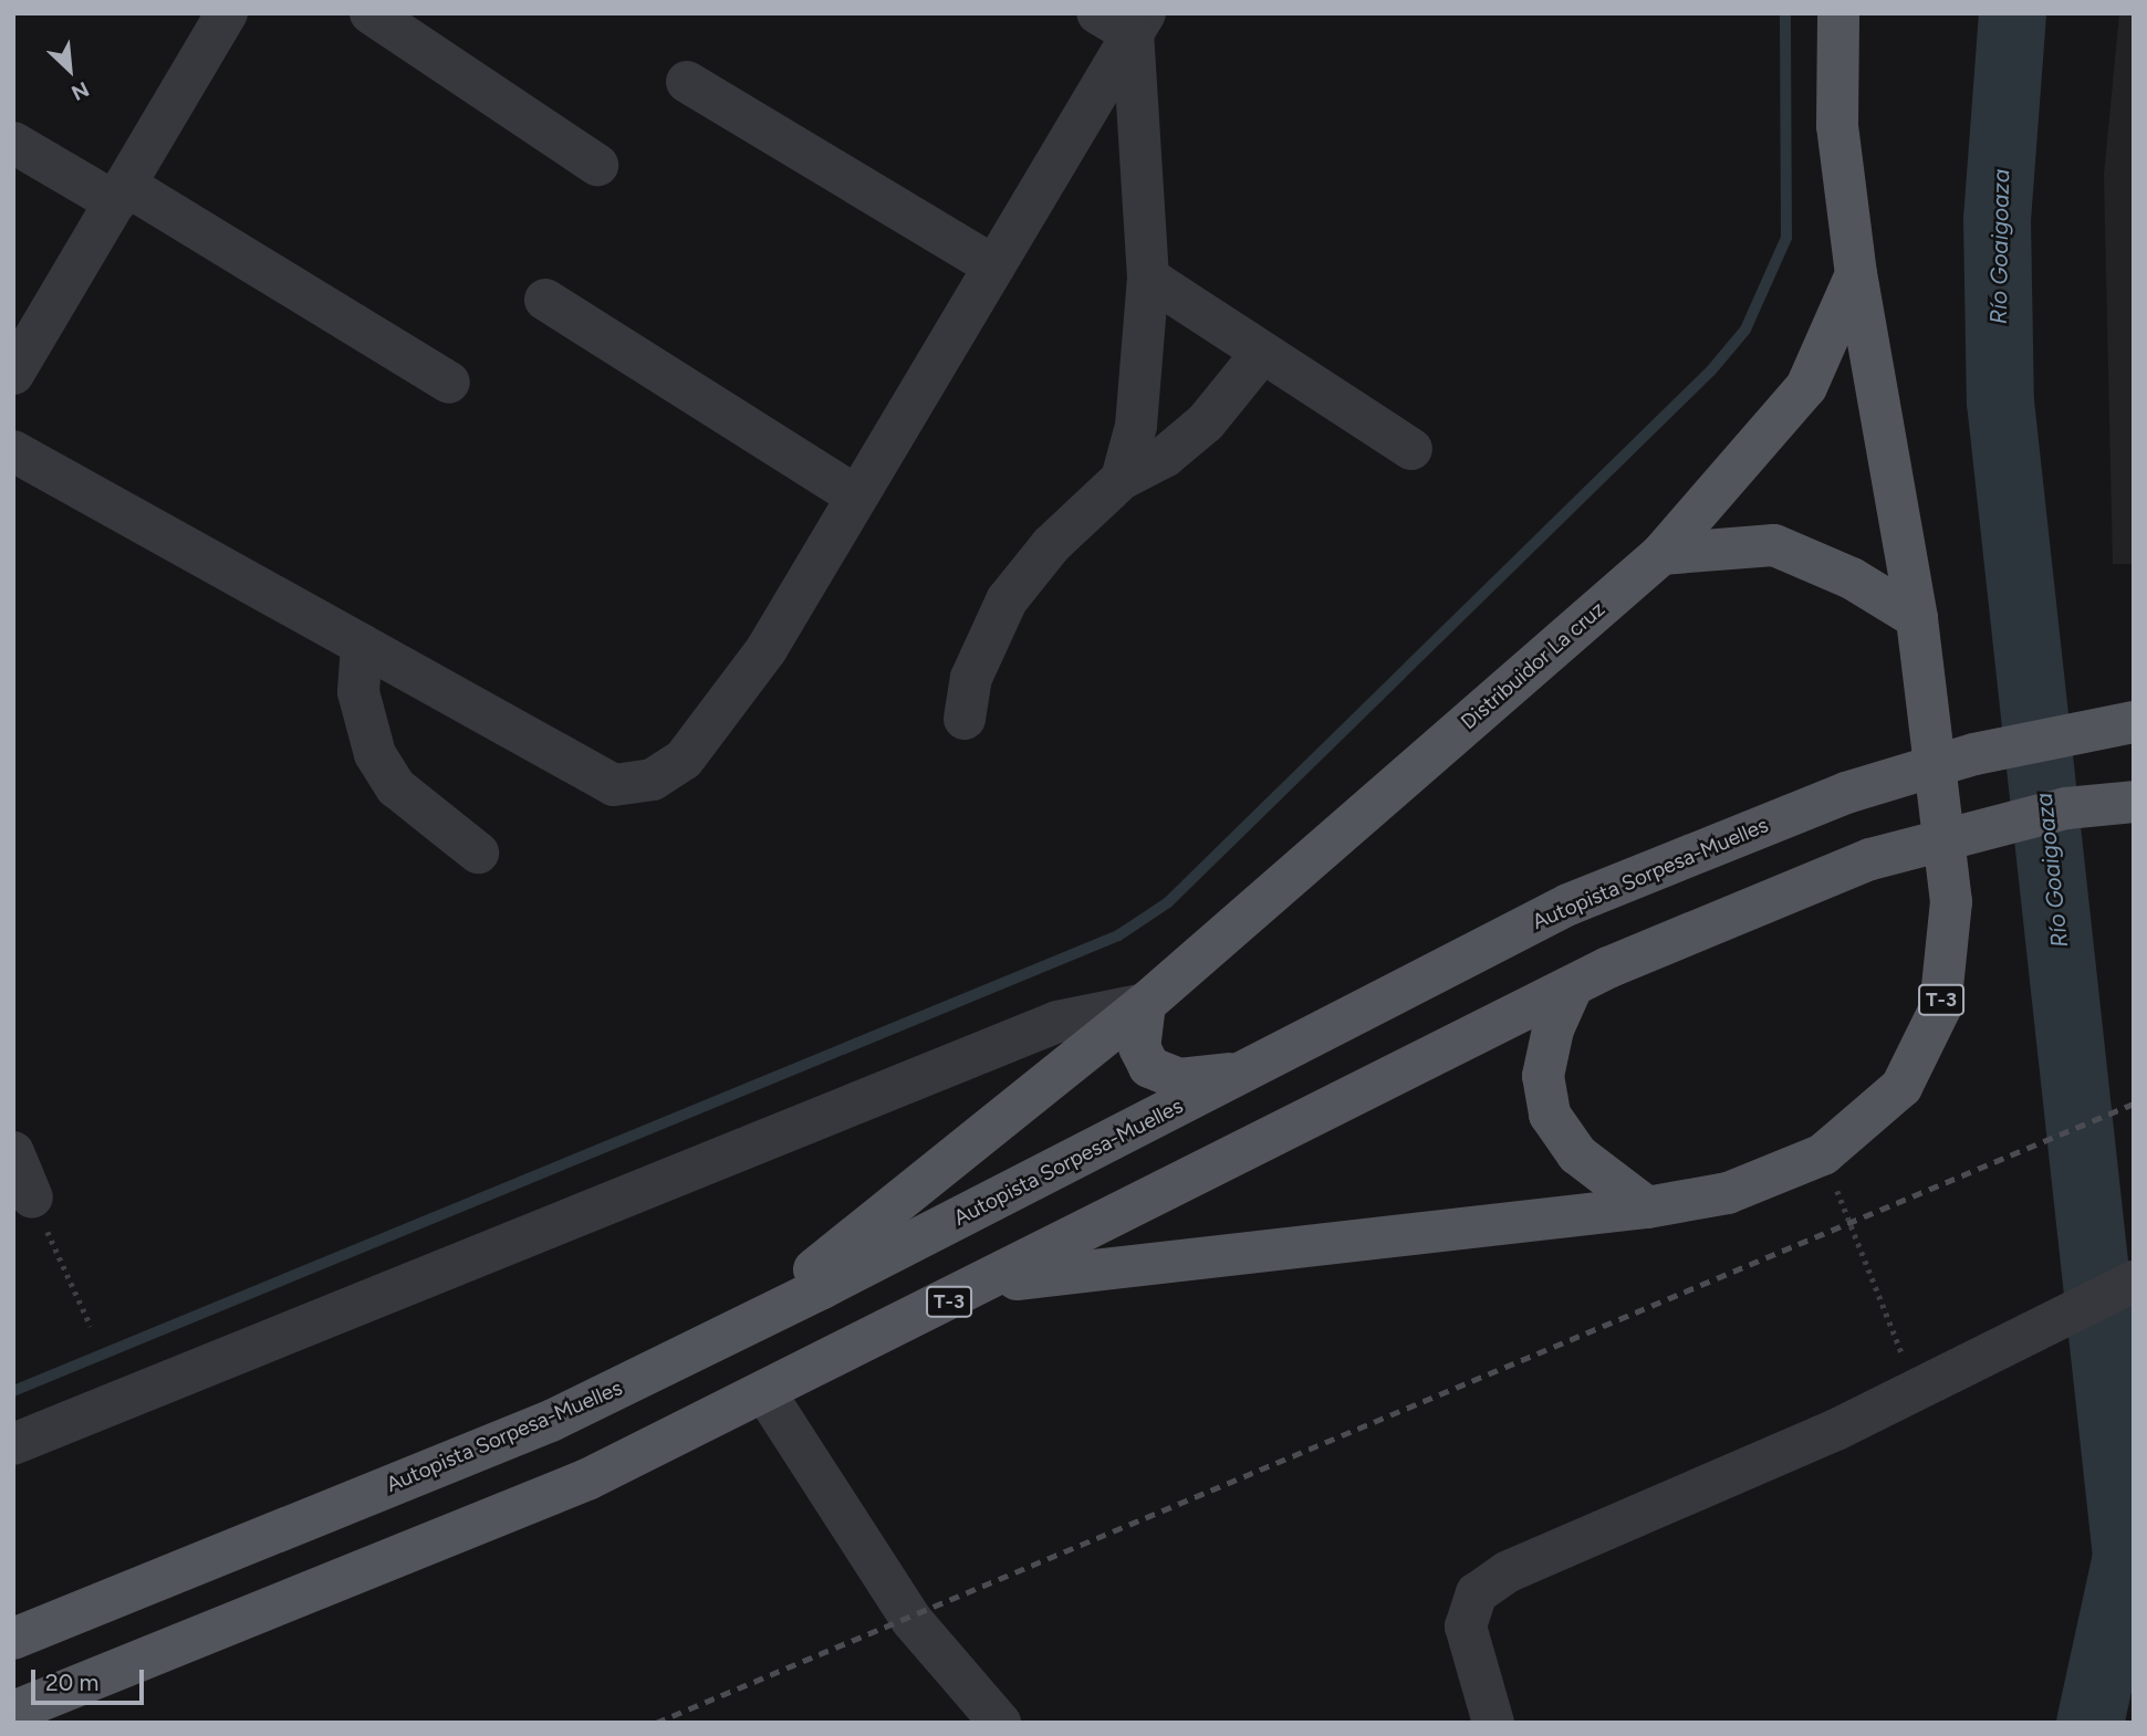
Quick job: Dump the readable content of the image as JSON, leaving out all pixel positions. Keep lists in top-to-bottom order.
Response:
{
  "streets": {
    "main road": ["Distribuidor La cruz", "Autopista Sorpesa-Muelles", "T-3"]
  },
  "crossings": [
    ["Distribuidor La cruz", "Autopista Sorpesa-Muelles"],
    ["Distribuidor La cruz", "T-3"]
  ],
  "water": ["Río Goaigoaza"],
  "scale_bar": "20 m",
  "north": "bottom right"
}
